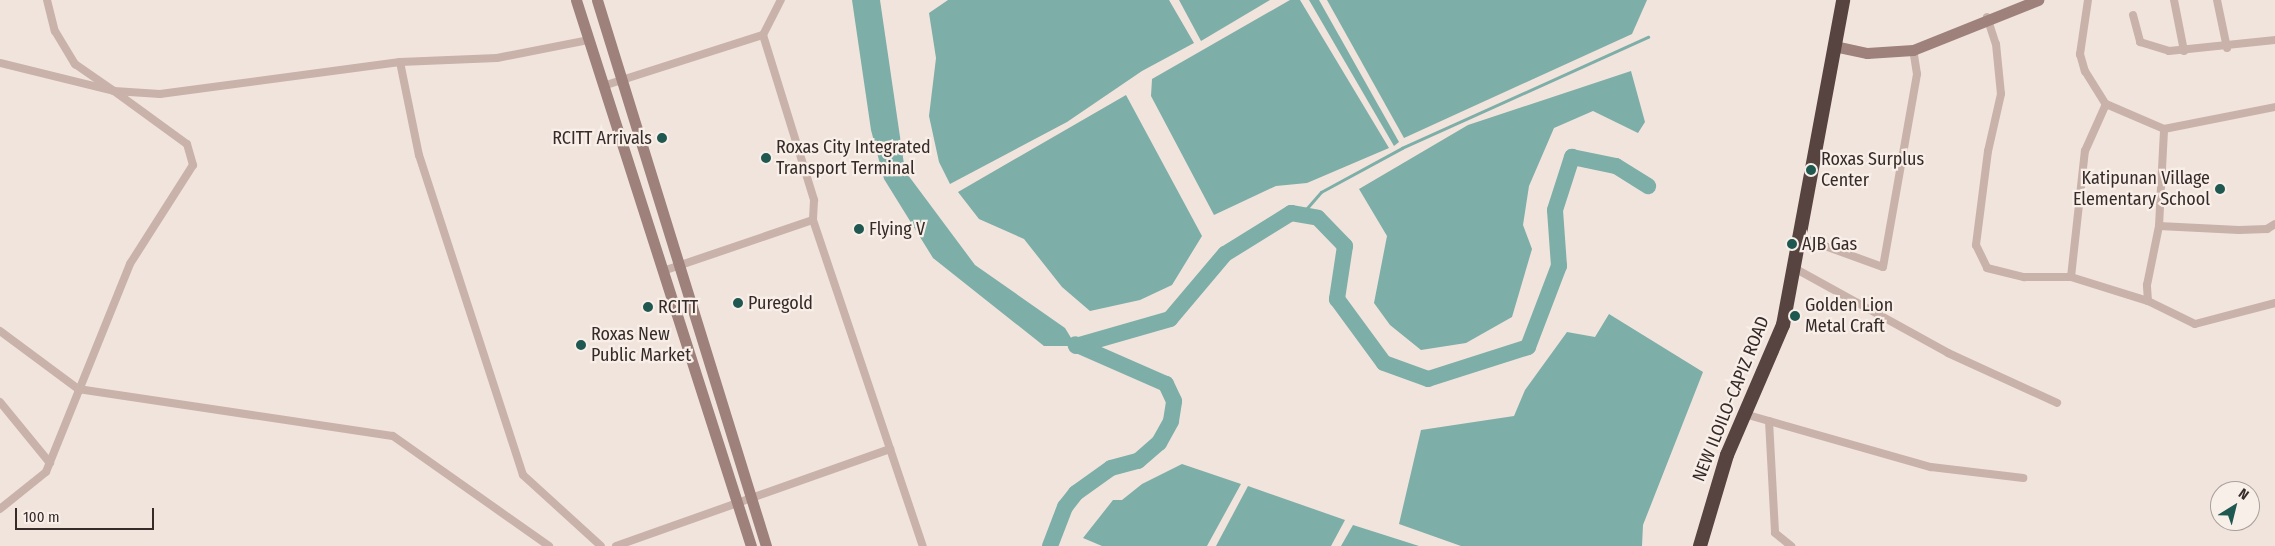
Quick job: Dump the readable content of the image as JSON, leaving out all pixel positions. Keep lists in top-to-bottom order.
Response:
{
  "streets": {
    "highway": ["NEW ILOILO-CAPIZ ROAD"]
  },
  "places": [
    "RCITT Arrivals",
    "Roxas City Integrated Transport Terminal",
    "Roxas Surplus Center",
    "Katipunan Village Elementary School",
    "Flying V",
    "AJB Gas",
    "Puregold",
    "RCITT",
    "Golden Lion Metal Craft",
    "Roxas New Public Market"
  ],
  "scale_bar": "100 m",
  "north": "top right"
}
